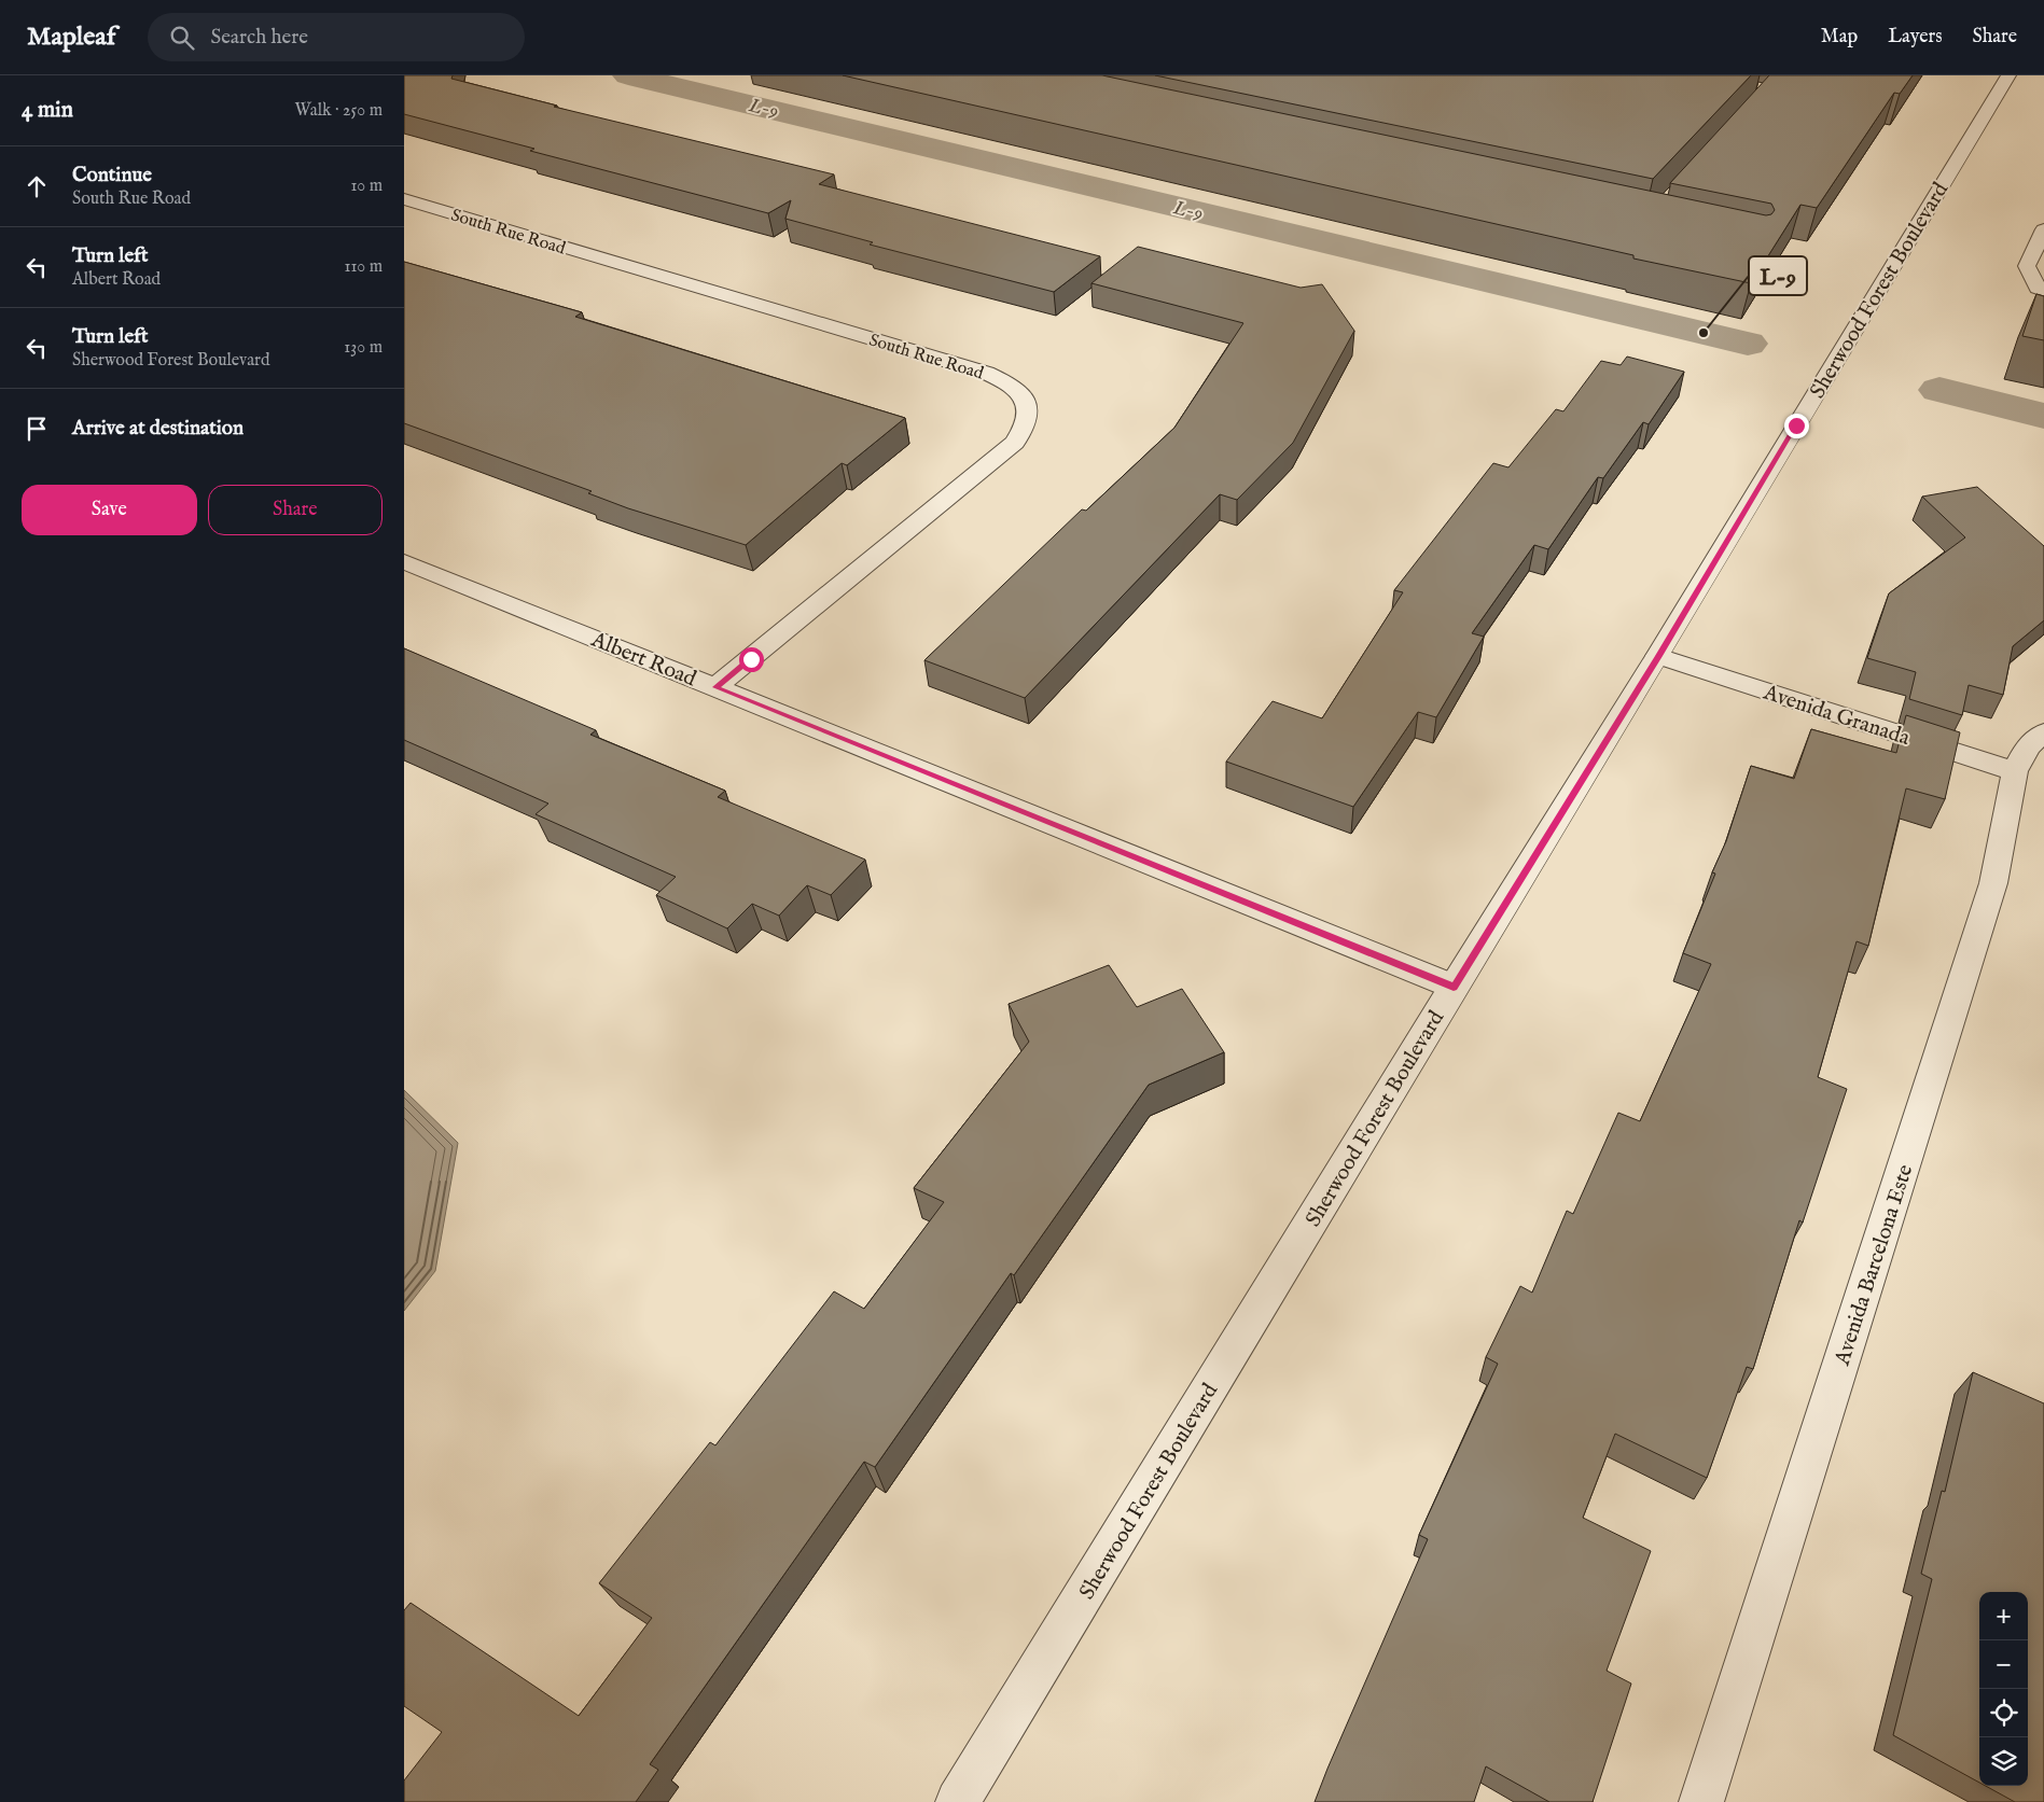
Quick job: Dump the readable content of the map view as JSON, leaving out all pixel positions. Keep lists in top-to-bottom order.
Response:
{
  "streets": {
    "street": [
      "South Rue Road",
      "Sherwood Forest Boulevard",
      "Albert Road",
      "Avenida Granada",
      "Avenida Barcelona Este"
    ]
  },
  "crossings": [
    ["South Rue Road", "Albert Road"],
    ["Sherwood Forest Boulevard", "Albert Road"],
    ["Sherwood Forest Boulevard", "Avenida Granada"],
    ["Avenida Granada", "Avenida Barcelona Este"]
  ],
  "water": ["L-9"],
  "places": ["L-9"],
  "page": {
    "header": "Mapleaf",
    "search": "Search here",
    "nav": ["Map", "Layers", "Share"],
    "heading": ["4 min", "Walk · 250 m"],
    "list": [
      ["Continue", "South Rue Road", "10 m"],
      ["Turn left", "Albert Road", "110 m"],
      ["Turn left", "Sherwood Forest Boulevard", "130 m"],
      "Arrive at destination"
    ],
    "buttons": ["Save", "Share"],
    "map_buttons": ["+", "−"]
  }
}
